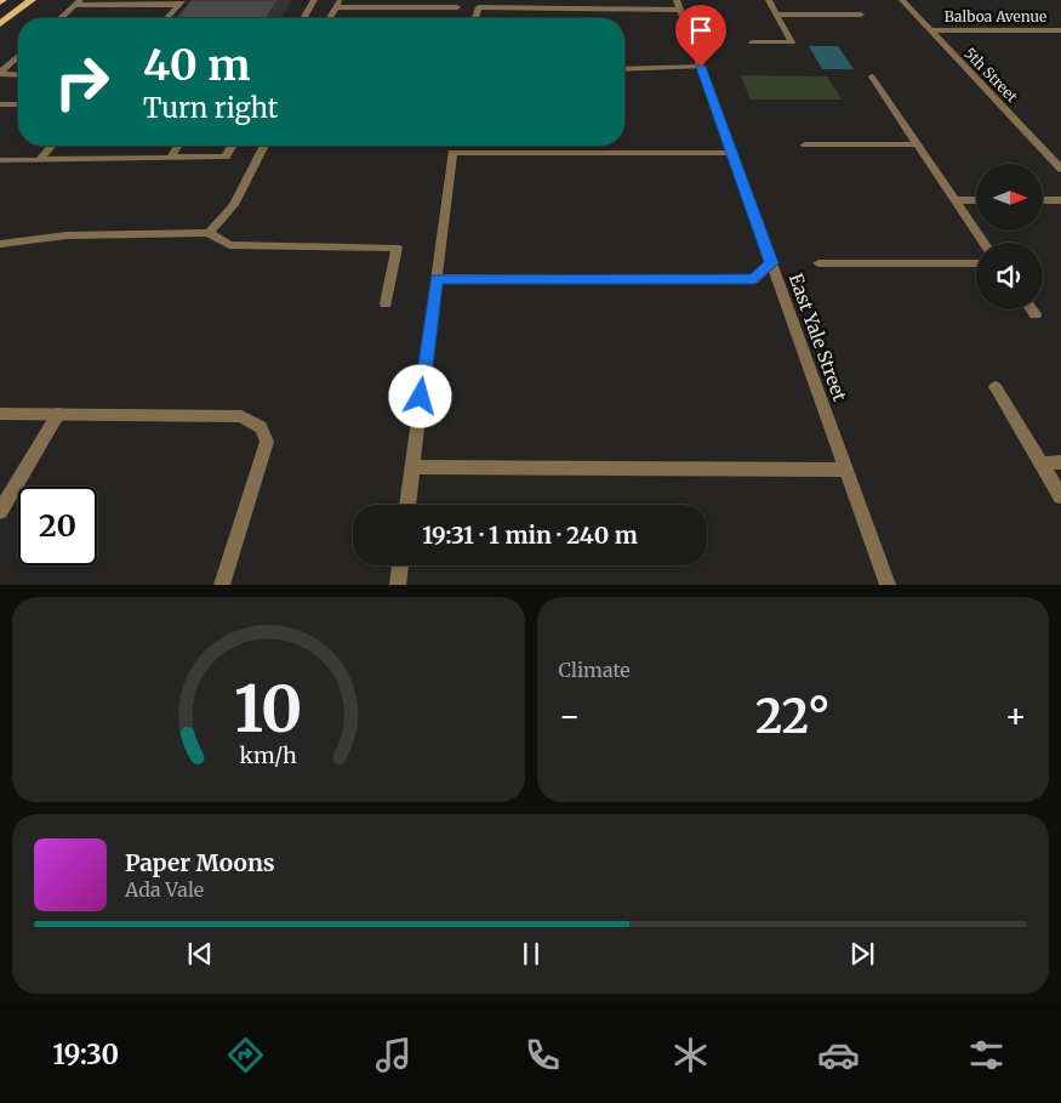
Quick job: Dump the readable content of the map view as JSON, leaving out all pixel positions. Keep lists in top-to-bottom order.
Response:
{
  "streets": {
    "street": ["Balboa Avenue", "5th Street", "East Yale Street"]
  },
  "crossings": [
    ["Balboa Avenue", "5th Street"]
  ],
  "north": "right",
  "page": {
    "turn": ["40 m", "Turn right"],
    "limit": "20",
    "trip": "19:31 · 1 min · 240 m",
    "tile": "Climate",
    "heat": ["−", "22°", "+"],
    "song": ["Paper Moons", "Ada Vale"],
    "tabs": "19:30",
    "gauge": ["10", "km/h"]
  }
}
